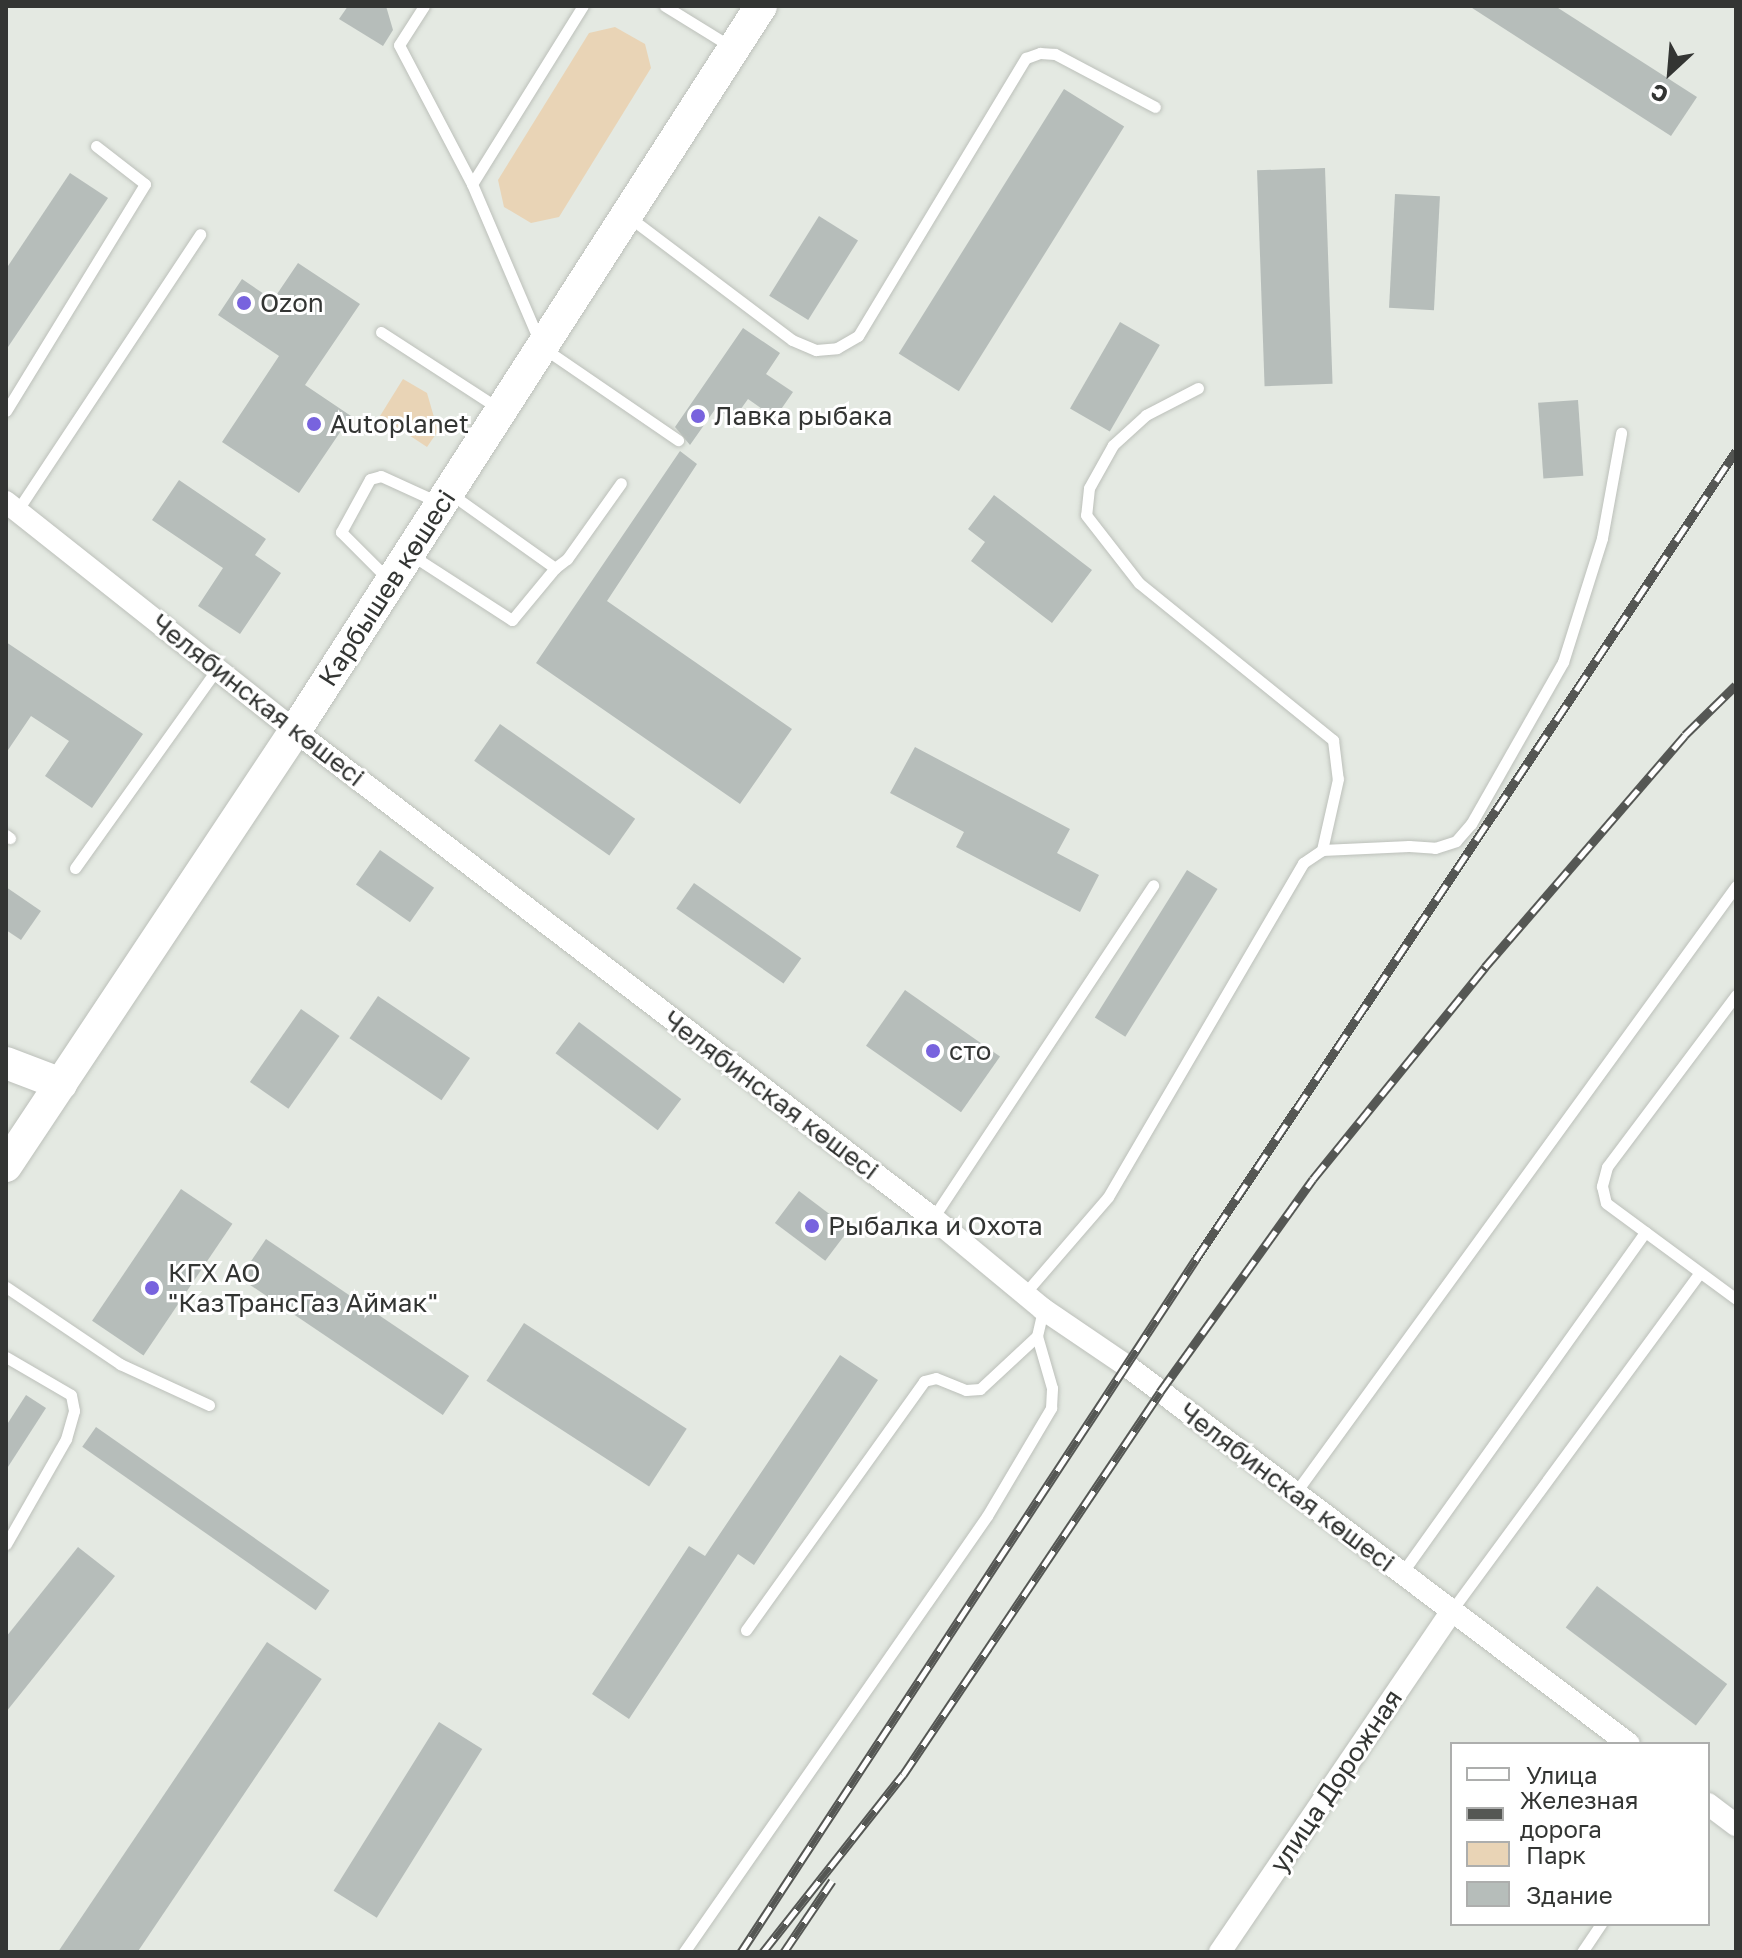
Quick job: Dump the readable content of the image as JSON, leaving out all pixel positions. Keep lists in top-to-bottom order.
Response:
{
  "streets": {
    "main road": ["Карбышев көшесі"],
    "street": ["Челябинская көшесі", "улица Дорожная"]
  },
  "crossings": [
    ["Карбышев көшесі", "Челябинская көшесі"],
    ["Челябинская көшесі", "улица Дорожная"]
  ],
  "places": [
    "Ozon",
    "Лавка рыбака",
    "Autoplanet",
    "сто",
    "Рыбалка и Охота",
    "КГХ АО \"КазТрансГаз Аймак\""
  ],
  "legend": [
    "Улица",
    "Железная дорога",
    "Парк",
    "Здание"
  ],
  "north": "bottom left"
}
